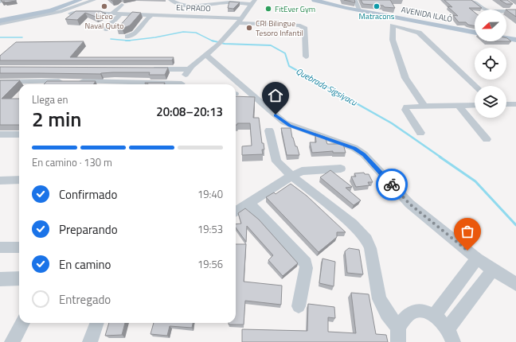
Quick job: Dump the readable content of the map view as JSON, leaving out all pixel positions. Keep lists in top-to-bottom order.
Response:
{
  "streets": {
    "main road": ["AVENIDA ILALÓ"],
    "street": ["EL PRADO"]
  },
  "water": ["Quebrada Sigsiyacu"],
  "places": [
    "Liceo Naval Quito",
    "Matracons",
    "FitEver Gym",
    "CRI Bilingue Tesoro Infantil"
  ],
  "north": "left",
  "page": {
    "heading": ["2 min", "Llega en", "20:08–20:13"],
    "bar": "En camino · 130 m",
    "list": [
      ["Confirmado", "19:40"],
      ["Preparando", "19:53"],
      ["En camino", "19:56"],
      "Entregado"
    ]
  }
}
